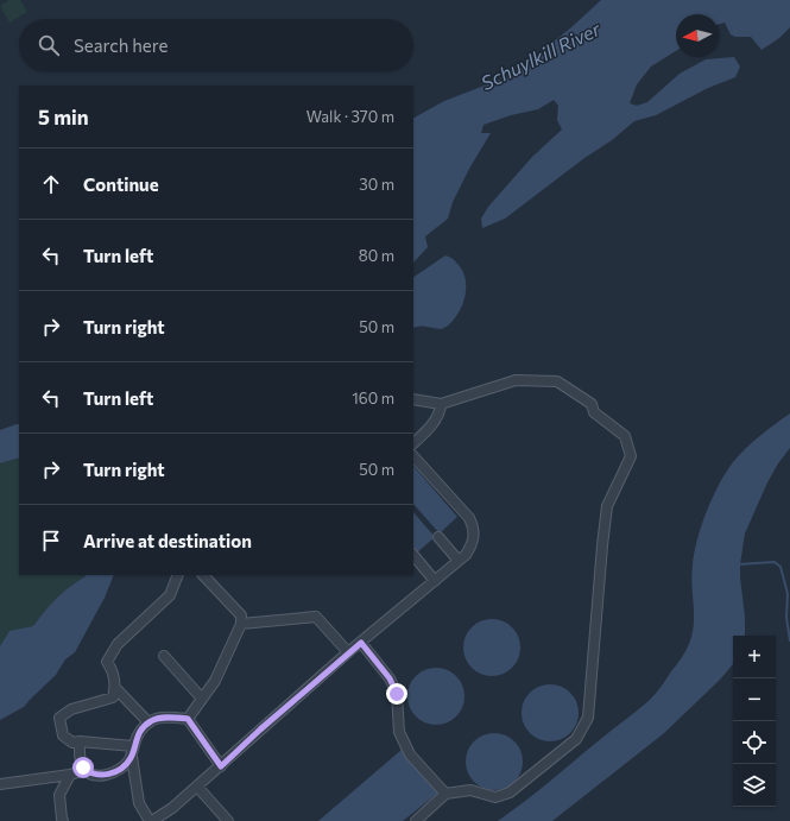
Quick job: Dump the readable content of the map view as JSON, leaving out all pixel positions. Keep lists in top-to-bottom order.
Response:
{
  "water": ["Schuylkill River"],
  "north": "left",
  "page": {
    "search": "Search here",
    "heading": ["5 min", "Walk · 370 m"],
    "list": [
      ["Continue", "30 m"],
      ["Turn left", "80 m"],
      ["Turn right", "50 m"],
      ["Turn left", "160 m"],
      ["Turn right", "50 m"],
      "Arrive at destination"
    ],
    "map_buttons": ["+", "−"]
  }
}
